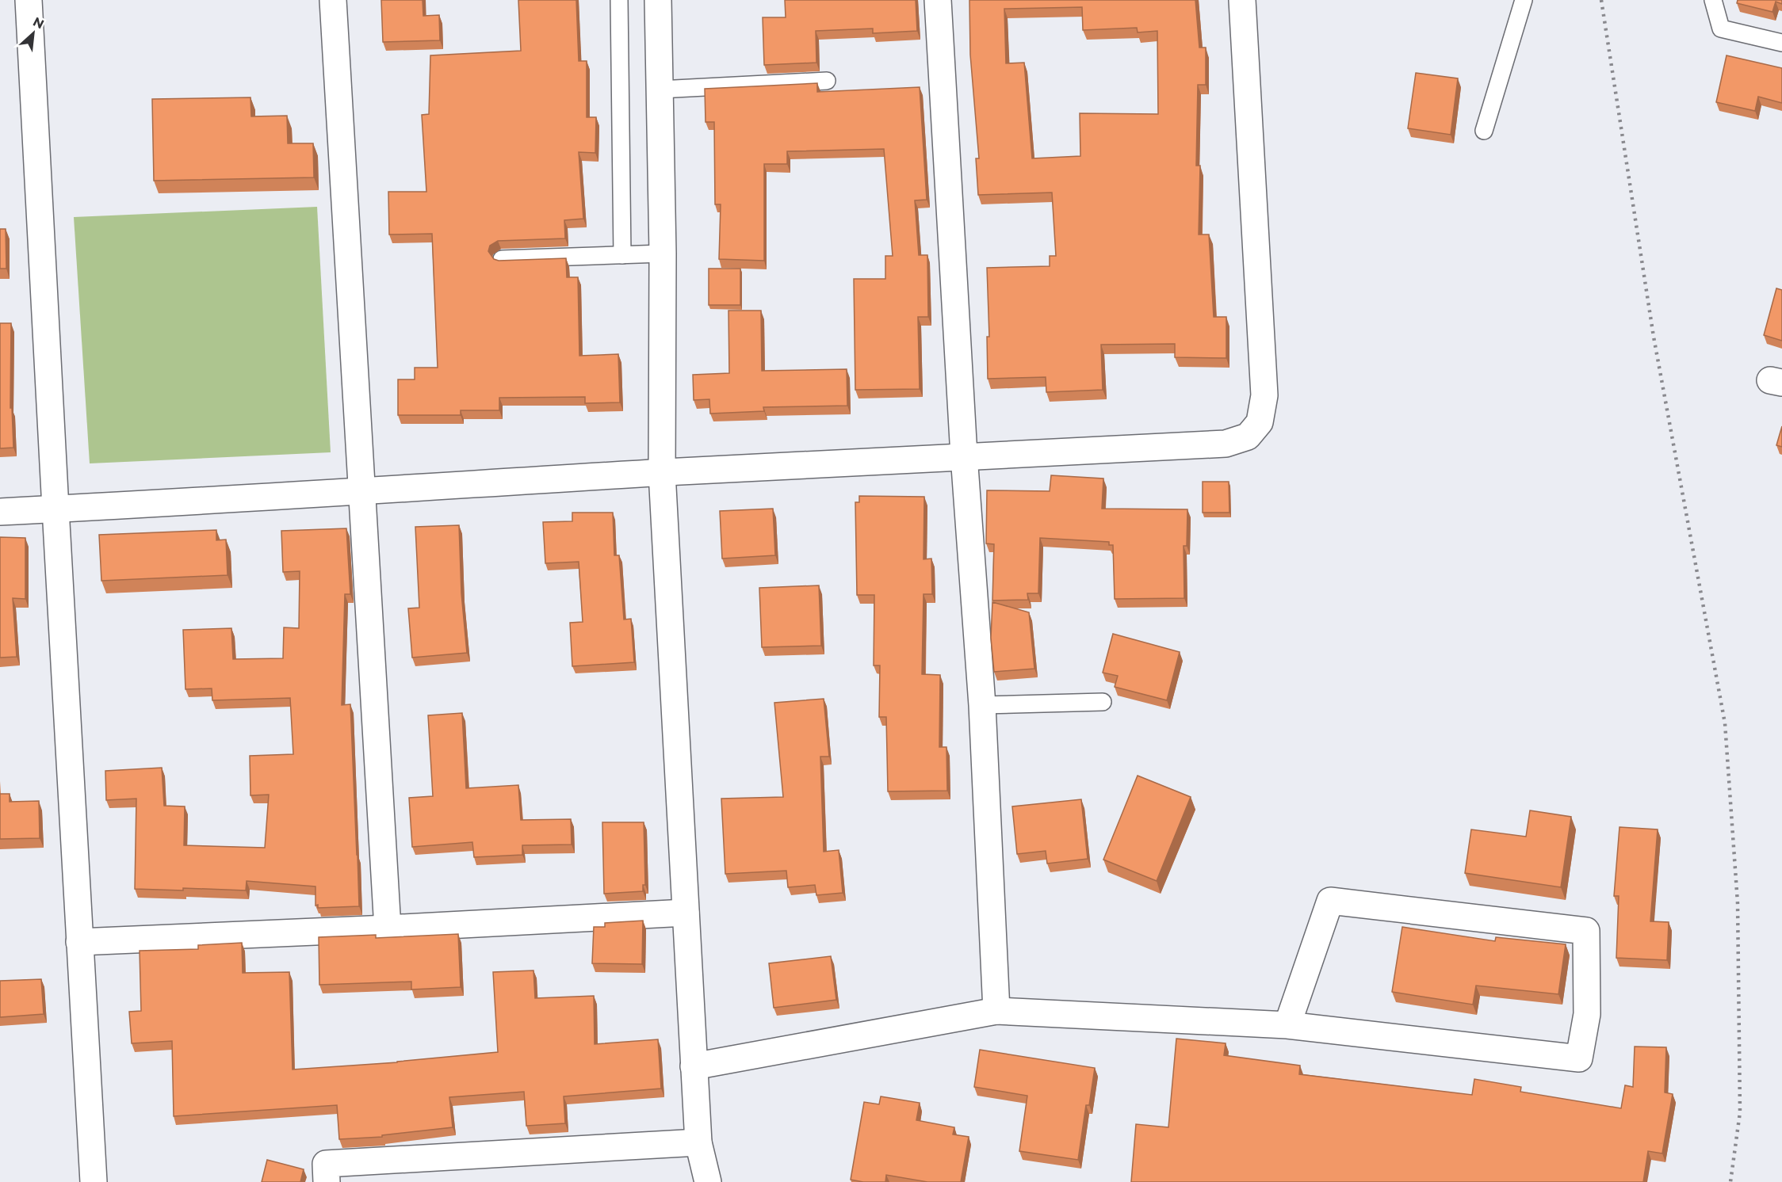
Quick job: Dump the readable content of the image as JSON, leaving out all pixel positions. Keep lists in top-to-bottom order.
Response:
{
  "north": "top right"
}
